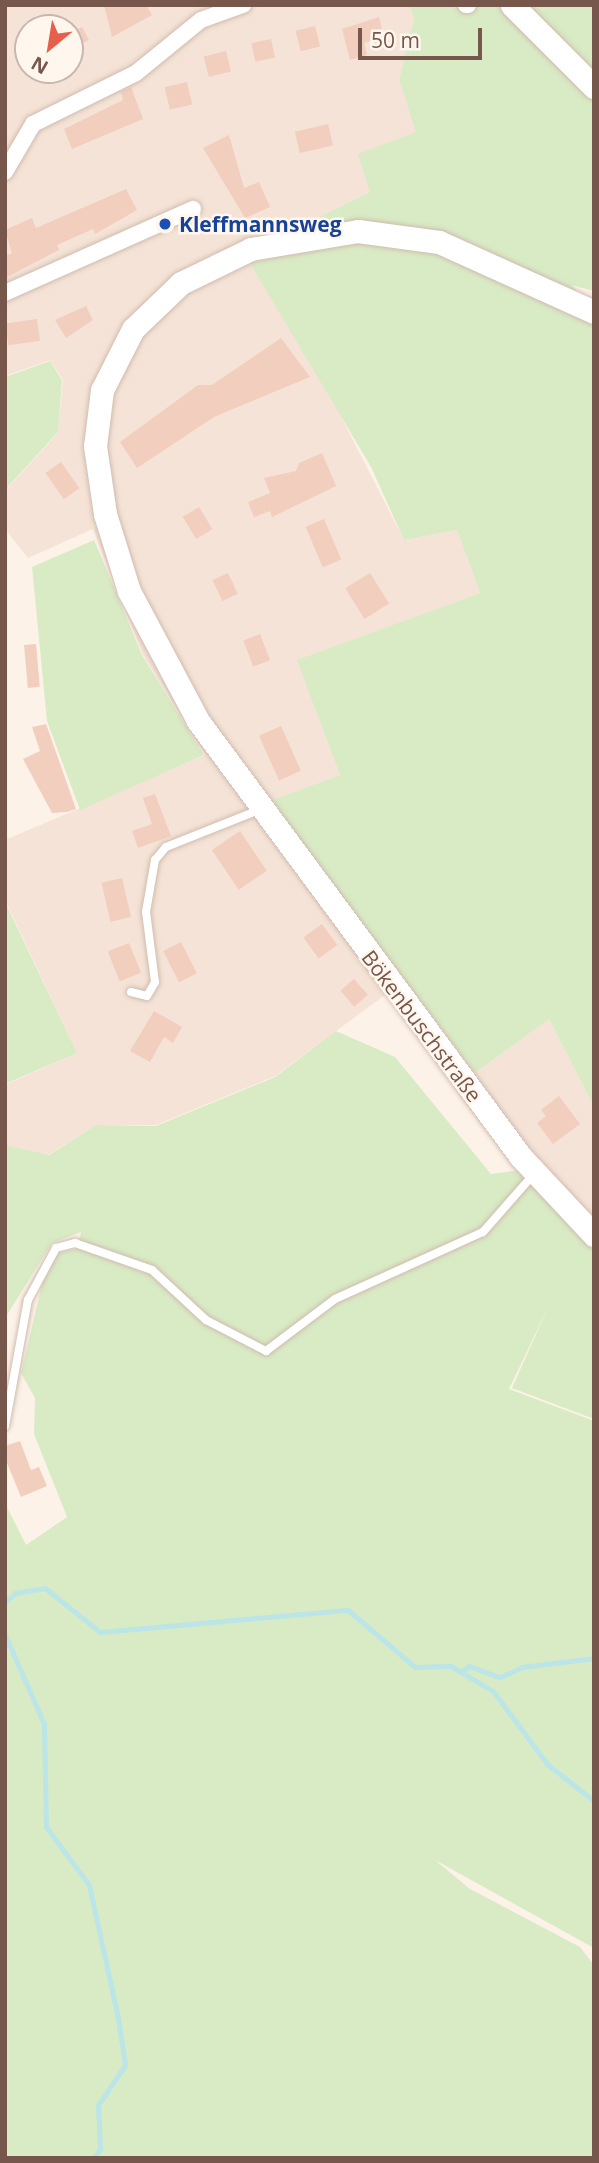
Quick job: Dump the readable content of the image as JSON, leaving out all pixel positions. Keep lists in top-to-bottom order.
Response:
{
  "streets": {
    "main road": ["Bökenbuschstraße"]
  },
  "places": ["Kleffmannsweg"],
  "scale_bar": "50 m",
  "north": "bottom left"
}
